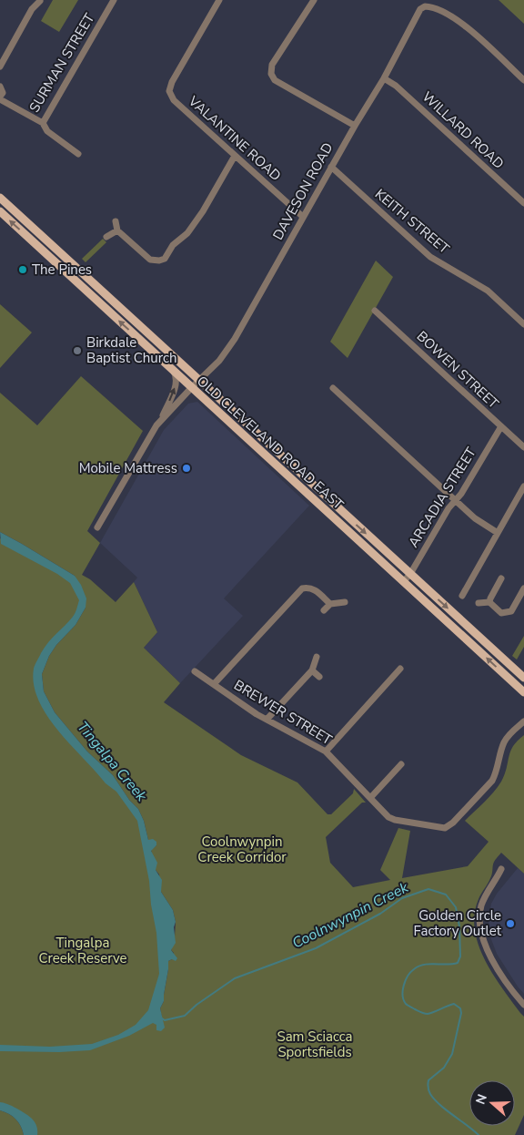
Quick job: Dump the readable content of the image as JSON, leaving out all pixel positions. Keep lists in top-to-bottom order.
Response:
{
  "streets": {
    "main road": ["OLD CLEVELAND ROAD EAST"],
    "street": [
      "SURMAN STREET",
      "WILLARD ROAD",
      "VALANTINE ROAD",
      "DAVESON ROAD",
      "KEITH STREET",
      "BOWEN STREET",
      "ARCADIA STREET",
      "BREWER STREET"
    ]
  },
  "crossings": [
    ["WILLARD ROAD", "DAVESON ROAD"],
    ["VALANTINE ROAD", "DAVESON ROAD"],
    ["DAVESON ROAD", "KEITH STREET"],
    ["DAVESON ROAD", "OLD CLEVELAND ROAD EAST"],
    ["BOWEN STREET", "ARCADIA STREET"],
    ["OLD CLEVELAND ROAD EAST", "ARCADIA STREET"]
  ],
  "water": ["Tingalpa Creek", "Coolnwynpin Creek"],
  "parks": ["Coolnwynpin Creek Corridor", "Tingalpa Creek Reserve", "Sam Sciacca Sportsfields"],
  "places": [
    "The Pines",
    "Birkdale Baptist Church",
    "Mobile Mattress",
    "Golden Circle Factory Outlet"
  ],
  "north": "left"
}
